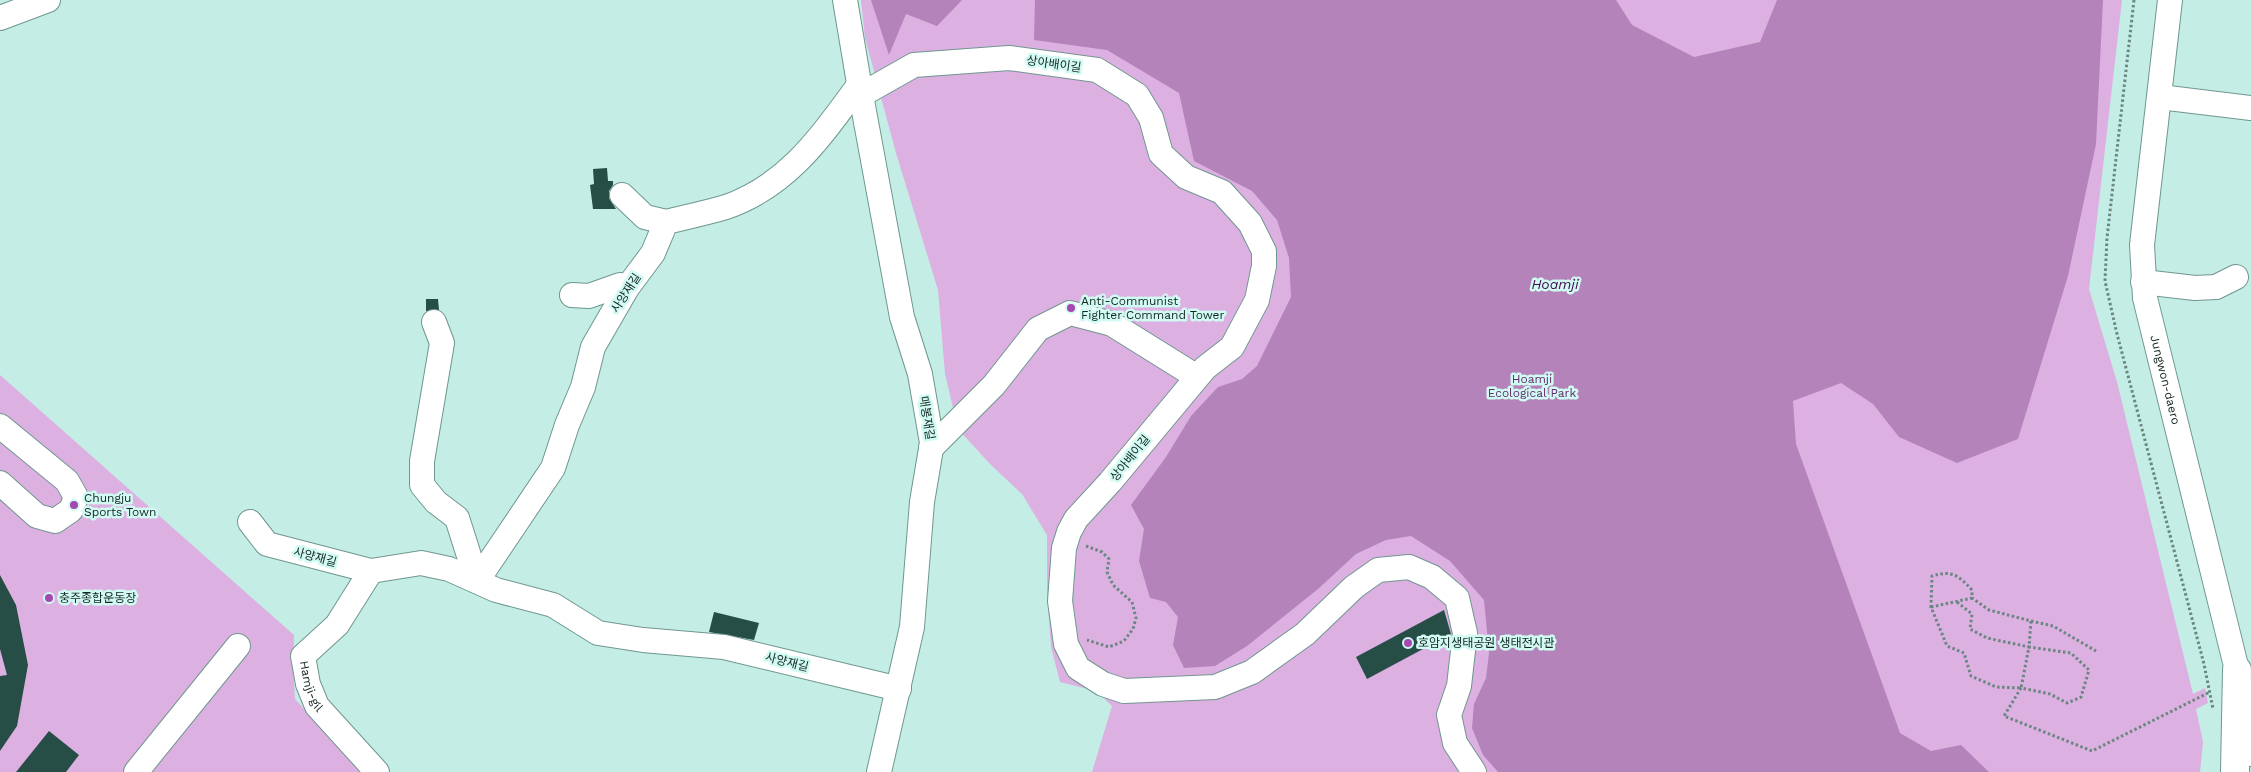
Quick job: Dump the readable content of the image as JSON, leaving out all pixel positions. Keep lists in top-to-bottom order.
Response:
{
  "streets": {
    "street": [
      "상아배이길",
      "사양재길",
      "Jungwon-daero",
      "매봉재길",
      "Hamji-gil"
    ]
  },
  "crossings": [
    ["상아배이길", "매봉재길"],
    ["사양재길", "매봉재길"],
    ["사양재길", "Hamji-gil"]
  ],
  "water": ["Hoamji"],
  "parks": ["Hoamji Ecological Park"],
  "places": [
    "Anti-Communist Fighter Command Tower",
    "Chungju Sports Town",
    "충주종합운동장",
    "호암지생태공원 생태전시관"
  ]
}
